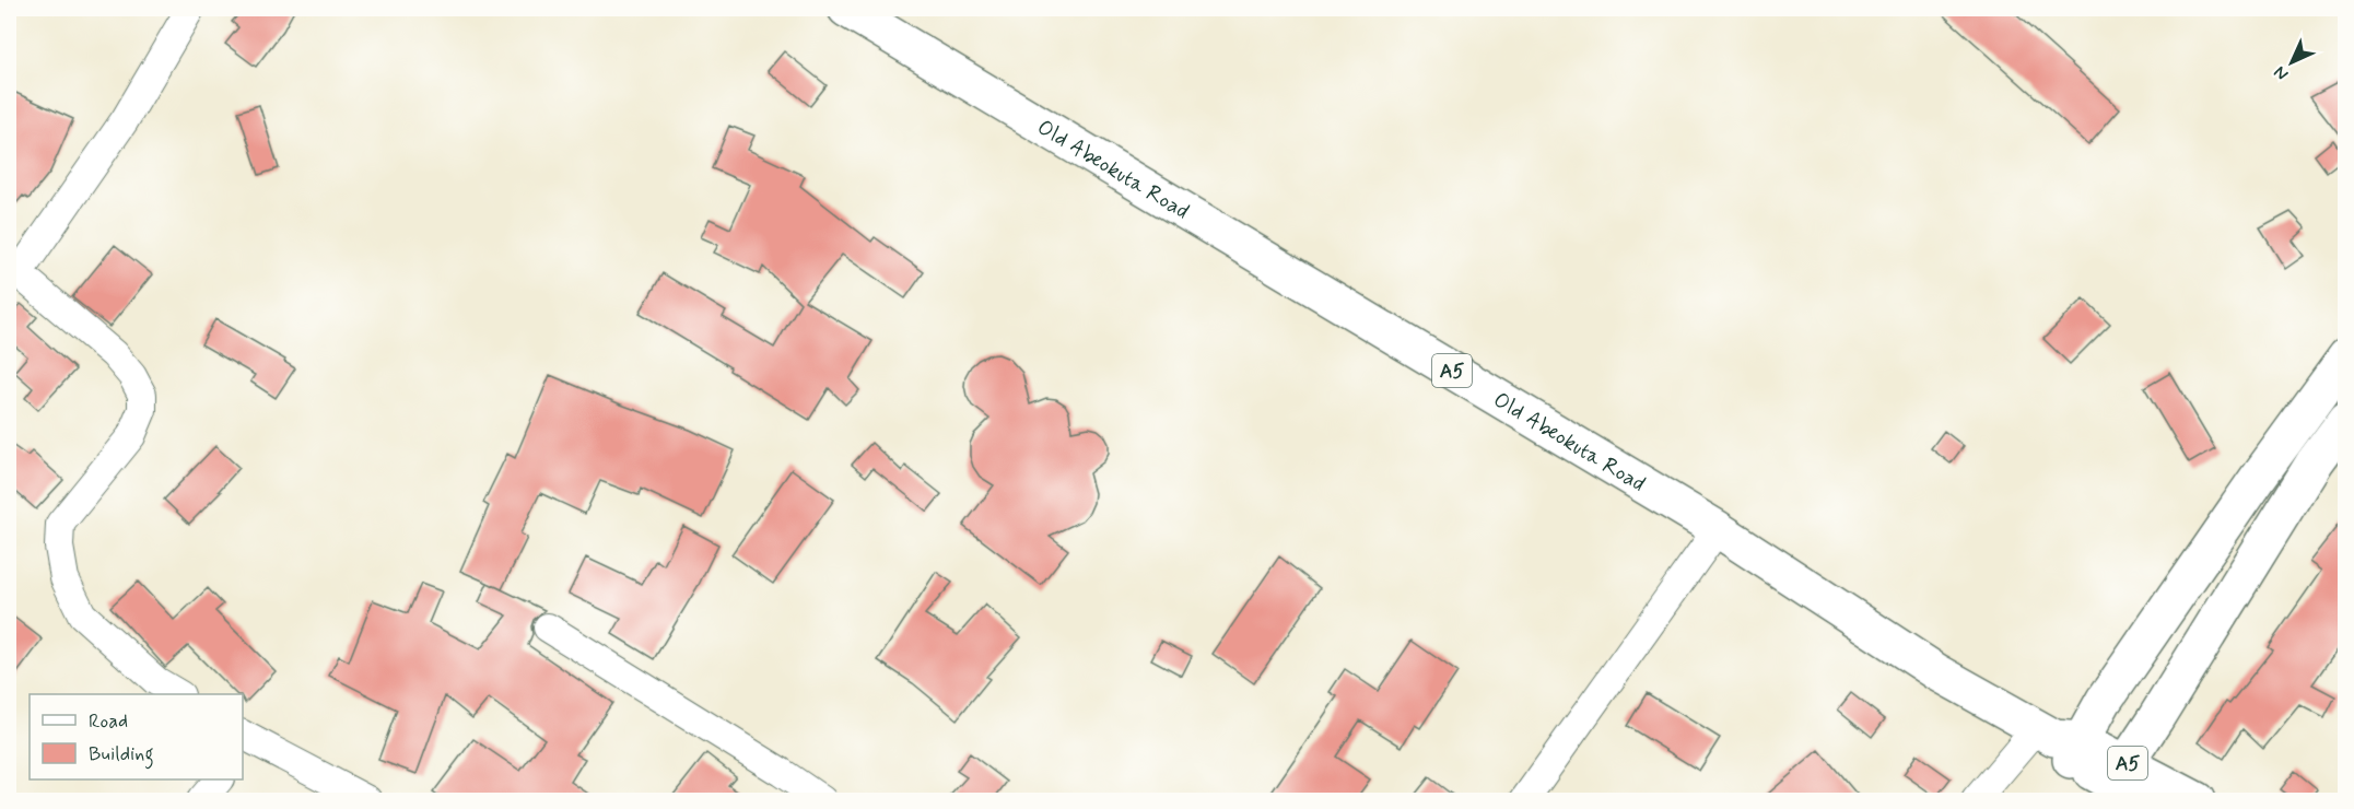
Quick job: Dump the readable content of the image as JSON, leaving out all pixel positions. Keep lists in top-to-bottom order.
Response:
{
  "streets": {
    "highway": ["Old Abeokuta Road", "A5"]
  },
  "legend": ["Road", "Building"],
  "north": "bottom left"
}
